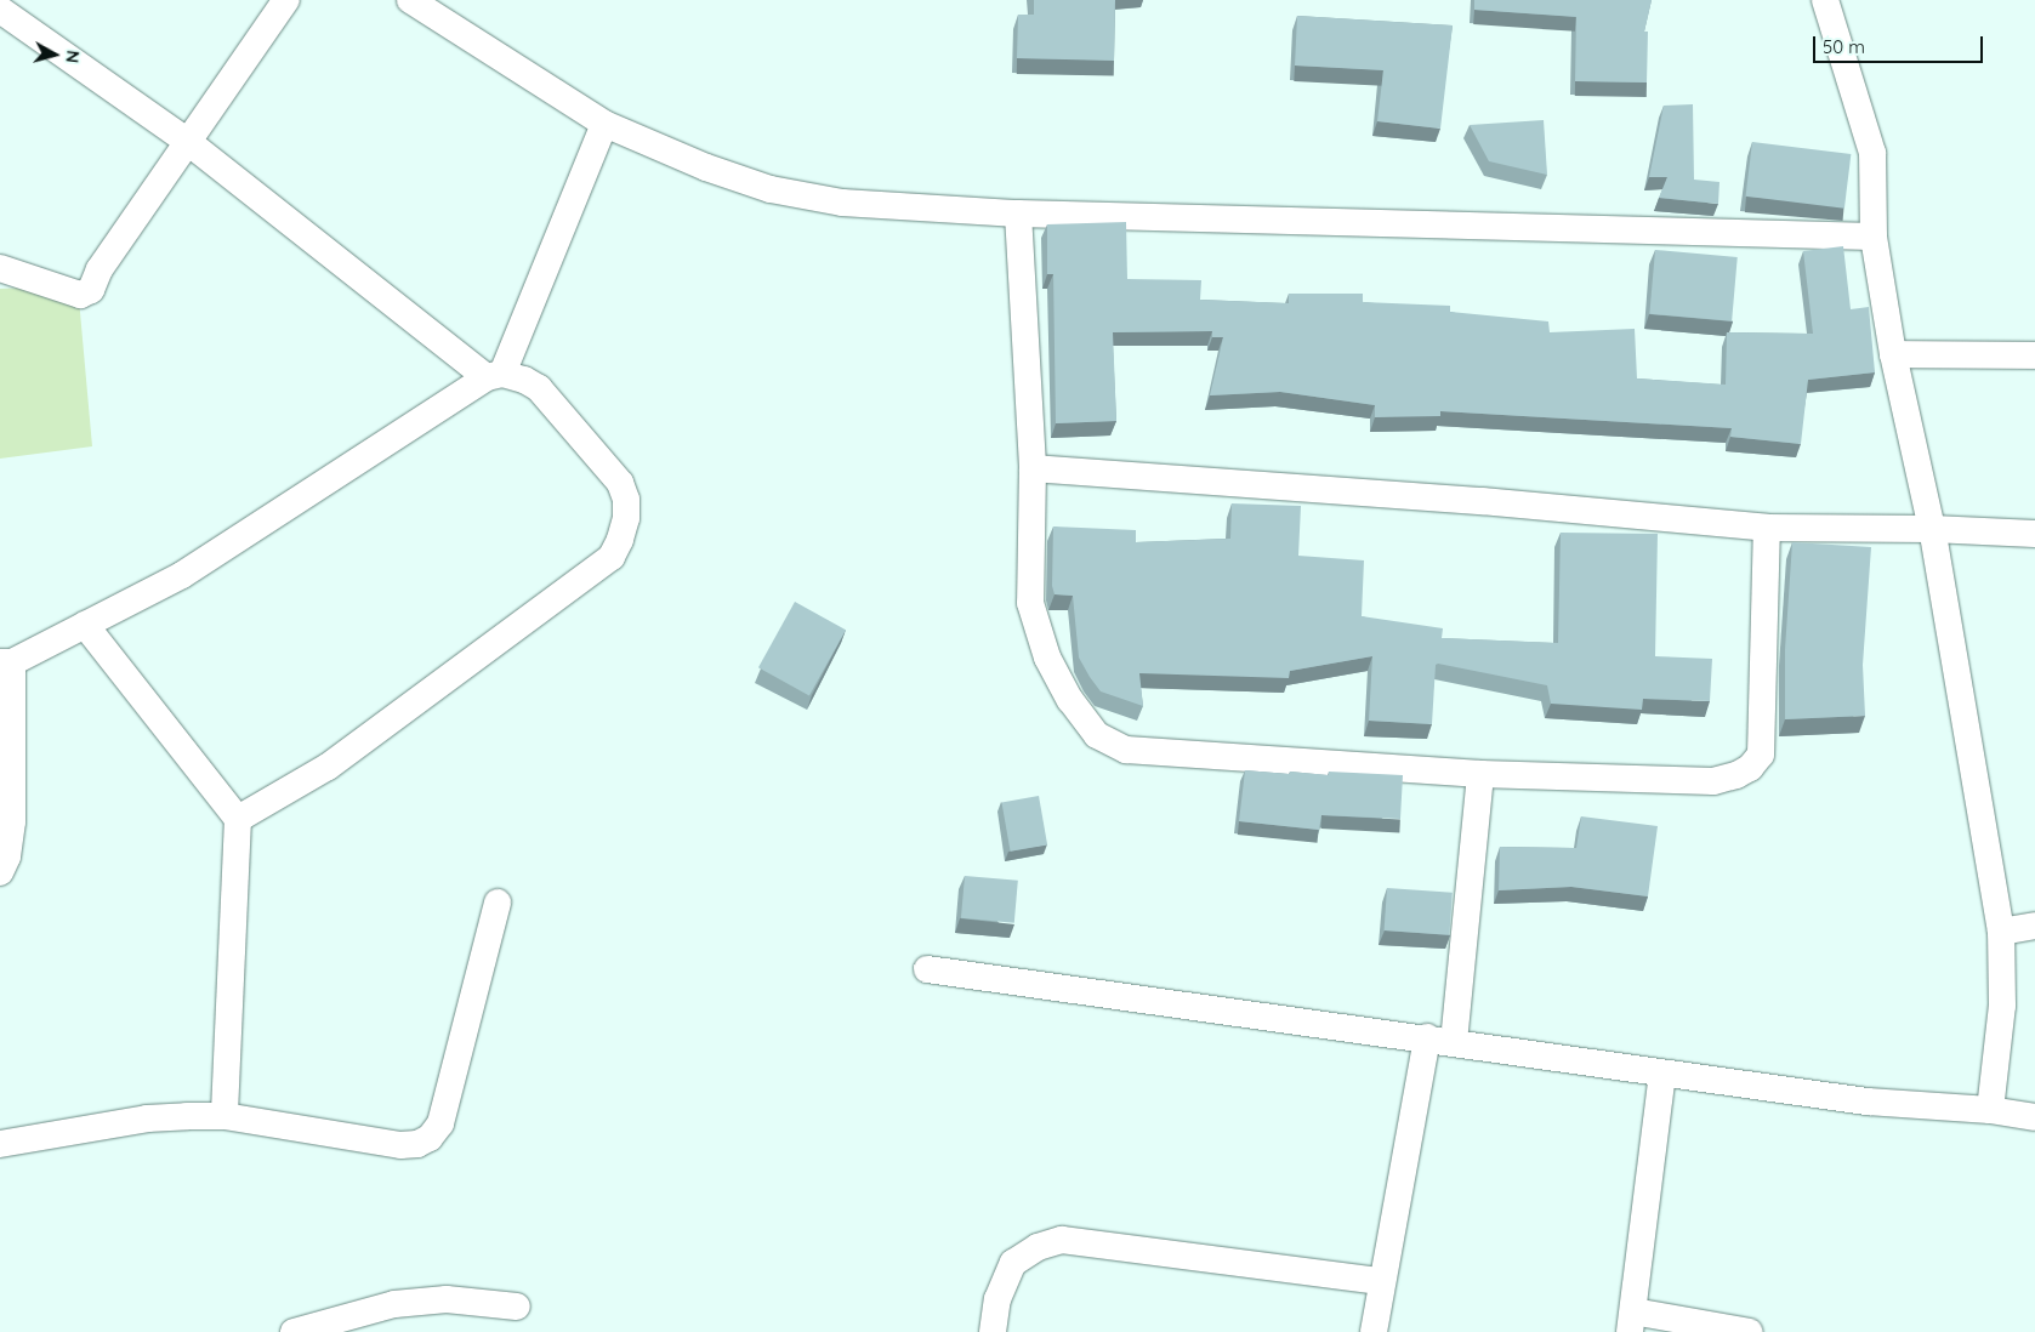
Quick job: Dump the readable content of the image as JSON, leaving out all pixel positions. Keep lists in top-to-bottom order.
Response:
{
  "scale_bar": "50 m",
  "north": "right"
}
